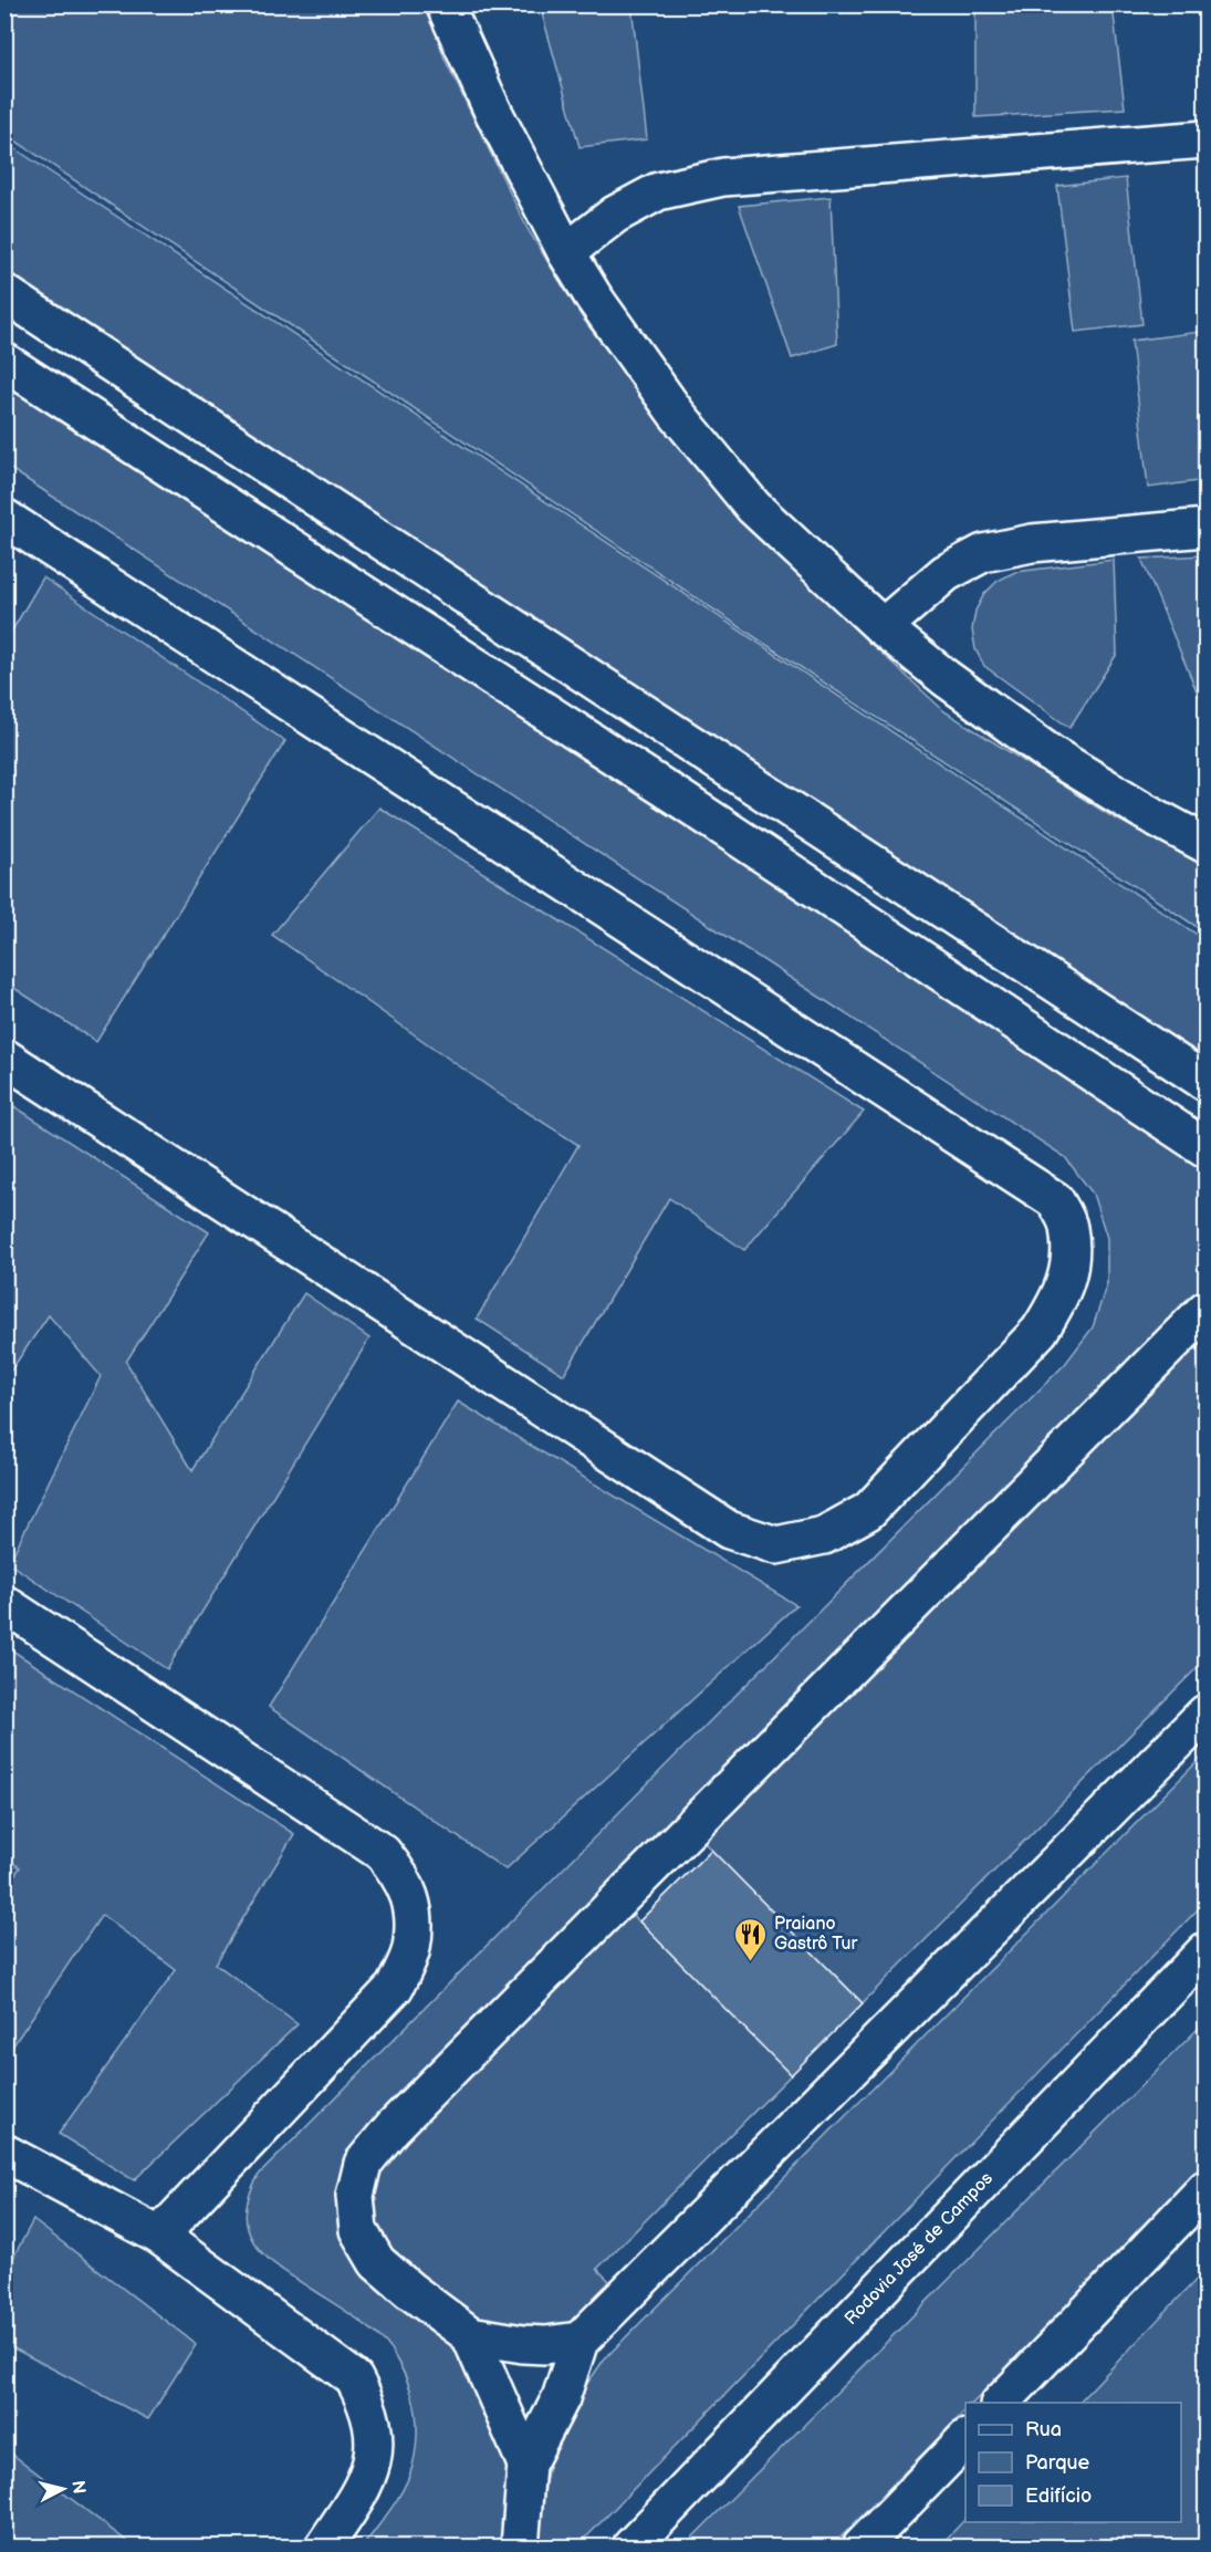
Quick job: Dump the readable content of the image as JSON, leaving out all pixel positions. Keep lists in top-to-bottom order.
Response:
{
  "streets": {
    "street": ["Rodovia José de Campos"]
  },
  "places": {
    "restaurant": ["Praiano Gastrô Tur"]
  },
  "legend": ["Rua", "Parque", "Edifício"],
  "north": "right"
}
